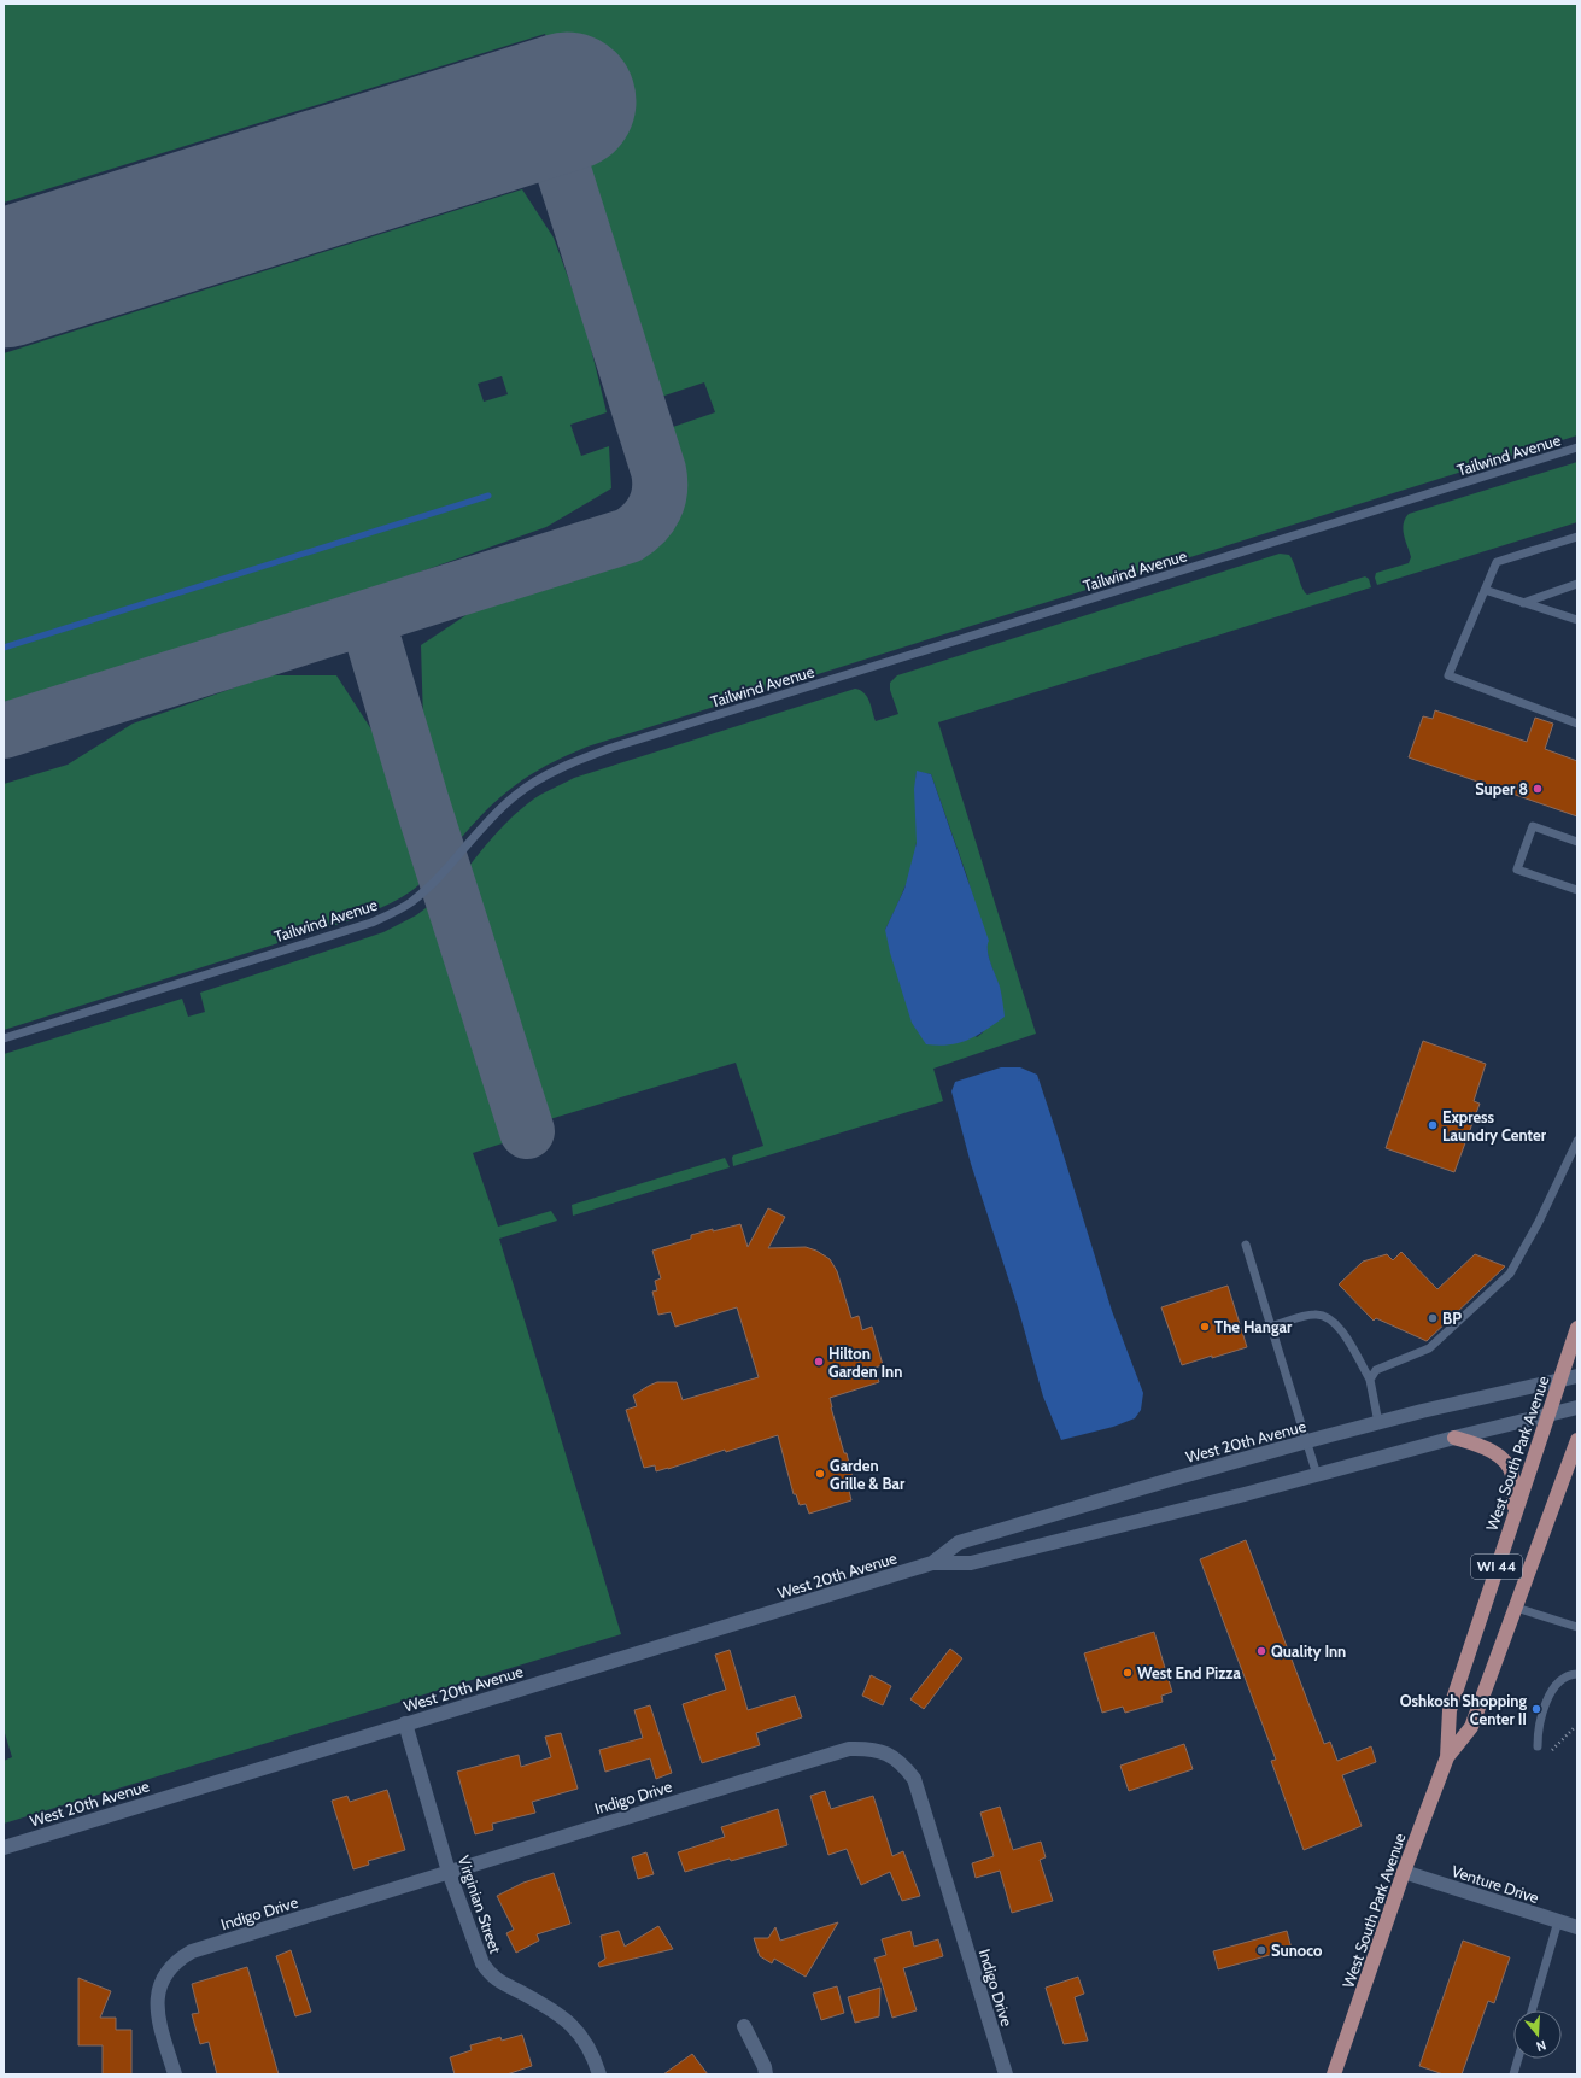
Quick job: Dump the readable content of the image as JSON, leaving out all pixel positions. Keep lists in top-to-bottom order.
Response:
{
  "streets": {
    "main road": [
      "West 20th Avenue",
      "West South Park Avenue",
      "WI 44",
      "Indigo Drive",
      "Venture Drive",
      "Virginian Street"
    ],
    "lane": ["Tailwind Avenue"]
  },
  "crossings": [
    ["West 20th Avenue", "West South Park Avenue"],
    ["West 20th Avenue", "Virginian Street"],
    ["West South Park Avenue", "Venture Drive"],
    ["Indigo Drive", "Virginian Street"]
  ],
  "places": [
    "Super 8",
    "Express Laundry Center",
    "BP",
    "The Hangar",
    "Hilton Garden Inn",
    "Garden Grille & Bar",
    "Quality Inn",
    "West End Pizza",
    "Oshkosh Shopping Center II",
    "Sunoco"
  ],
  "north": "bottom"
}
